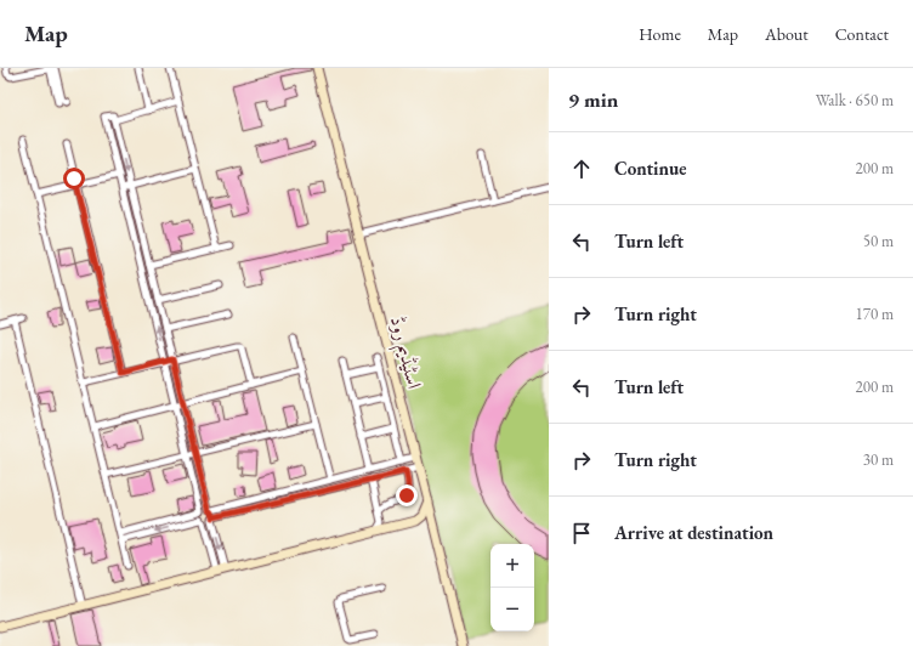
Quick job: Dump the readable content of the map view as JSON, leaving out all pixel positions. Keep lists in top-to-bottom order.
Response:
{
  "streets": {
    "main road": ["اسٹیڈیم روڈ"]
  },
  "page": {
    "header": "Map",
    "nav": [
      "Home",
      "Map",
      "About",
      "Contact"
    ],
    "heading": ["9 min", "Walk · 650 m"],
    "list": [
      ["Continue", "200 m"],
      ["Turn left", "50 m"],
      ["Turn right", "170 m"],
      ["Turn left", "200 m"],
      ["Turn right", "30 m"],
      "Arrive at destination"
    ],
    "map_buttons": ["+", "−"]
  }
}
